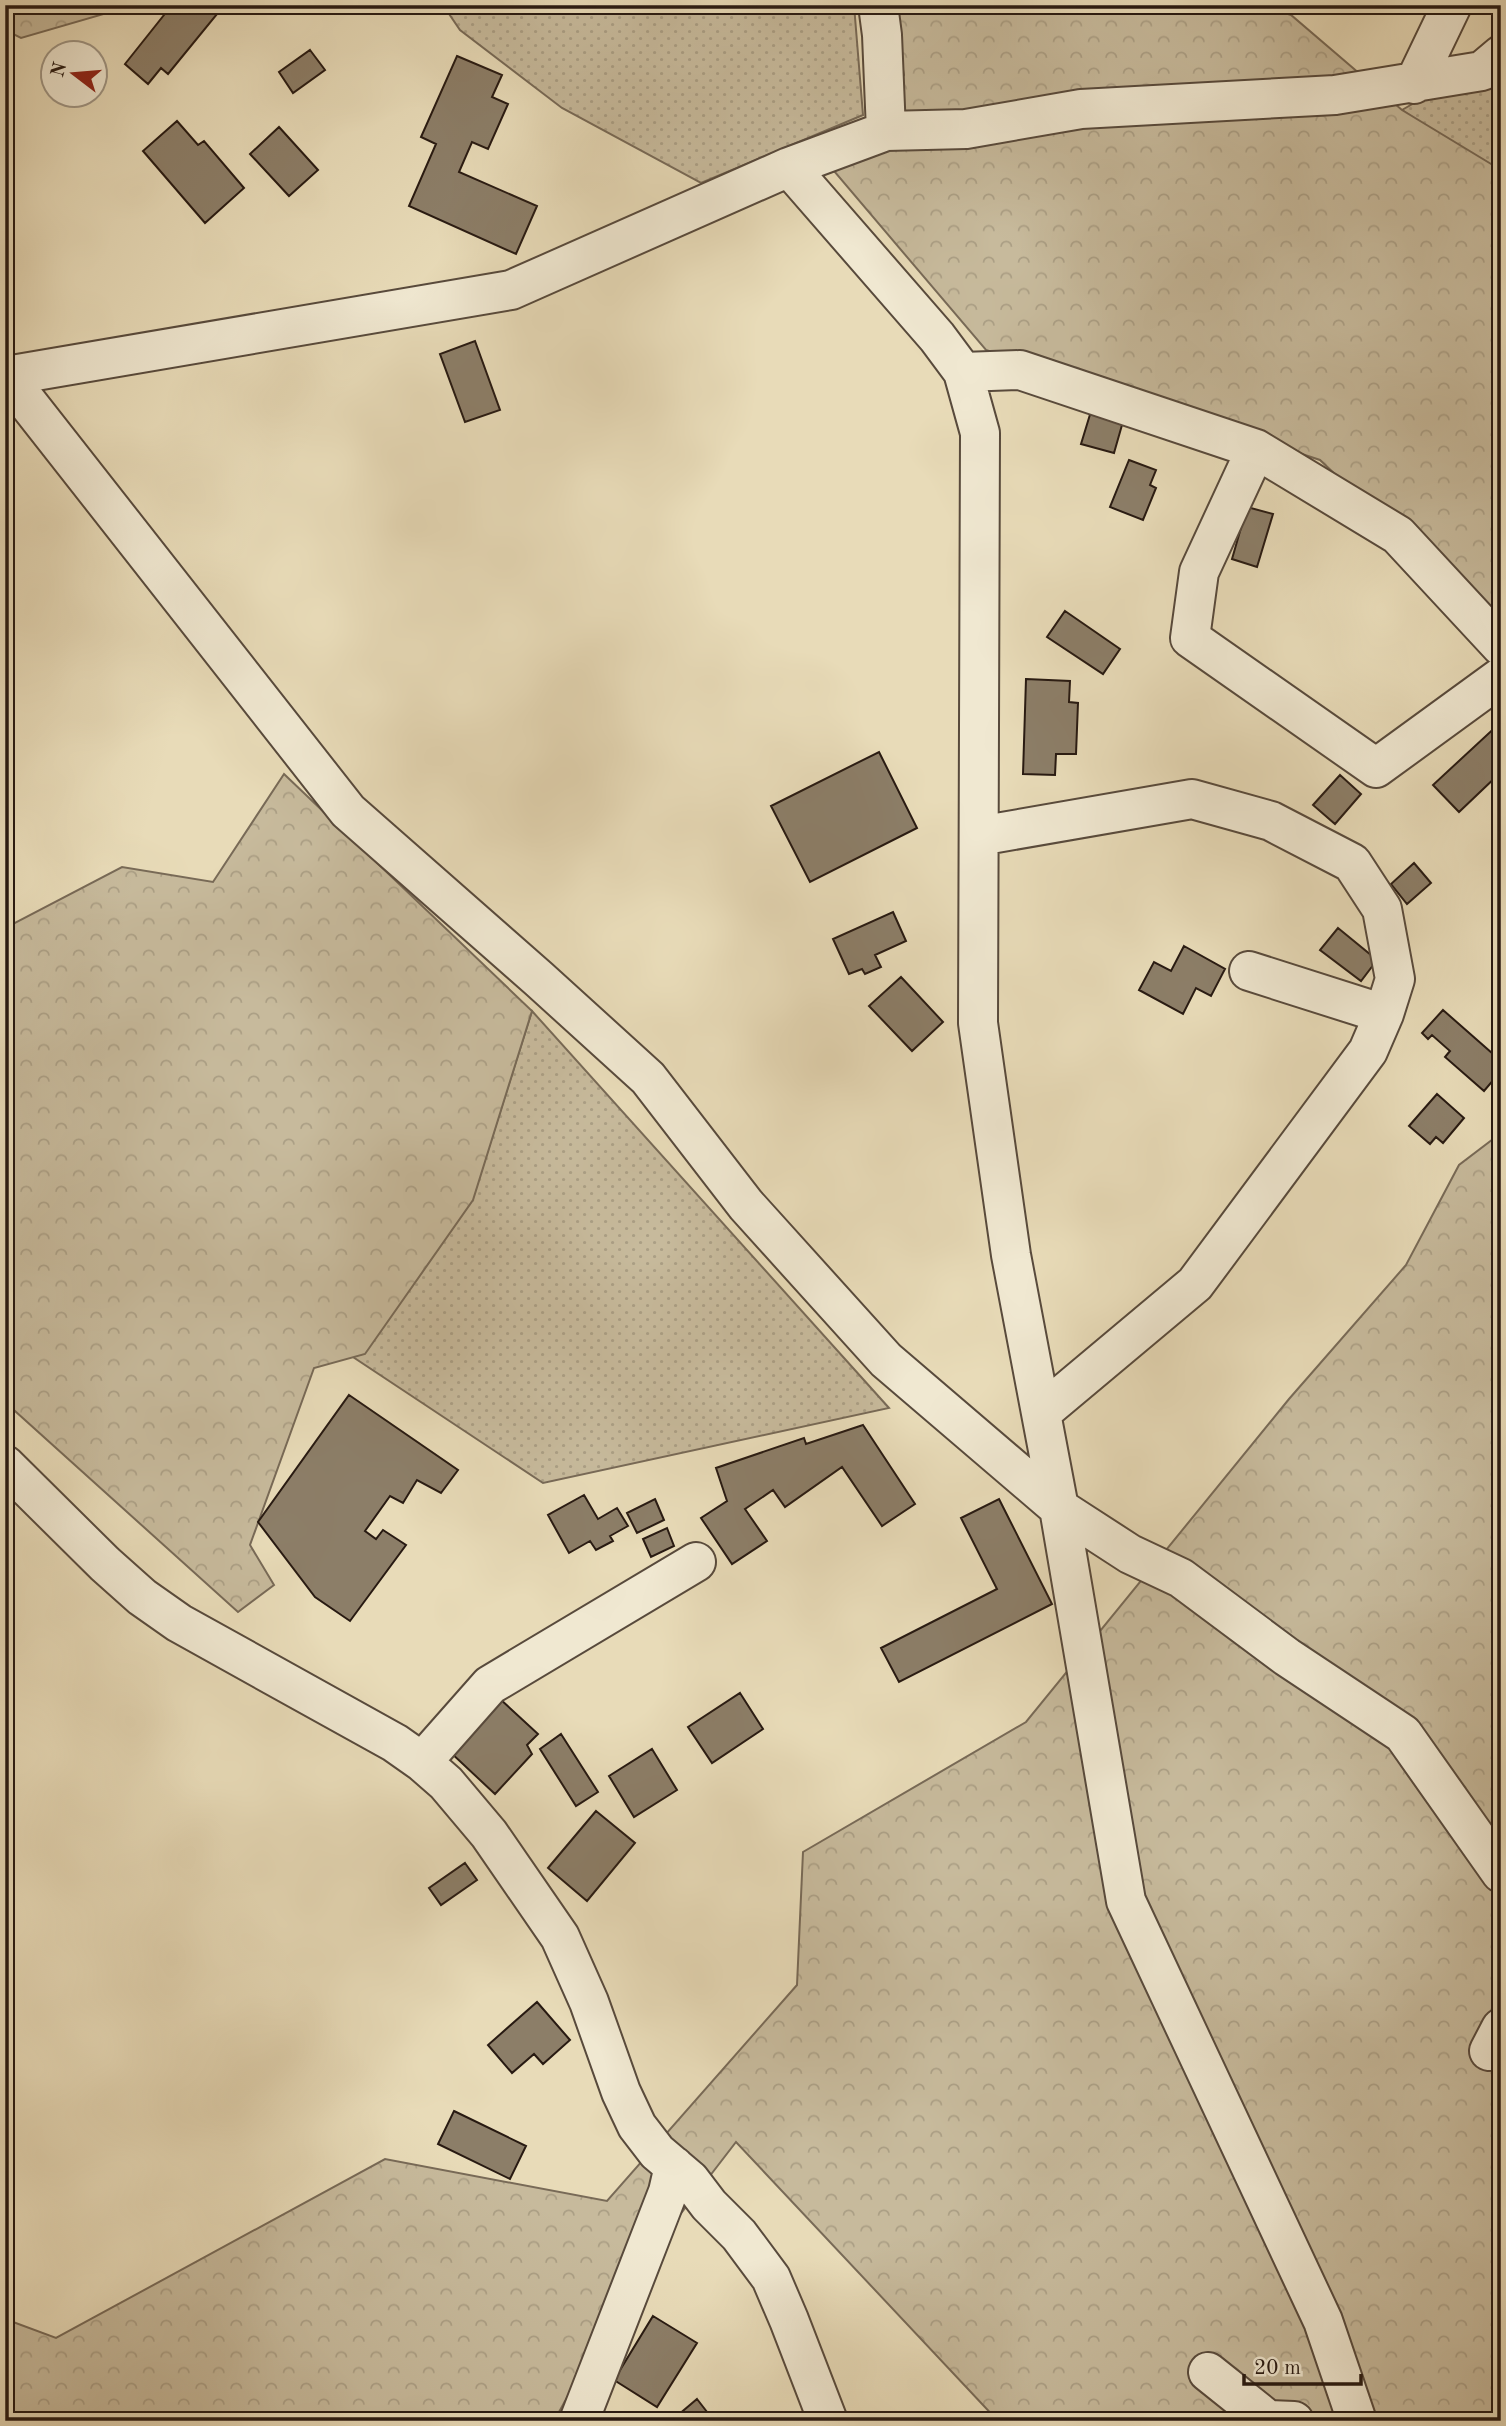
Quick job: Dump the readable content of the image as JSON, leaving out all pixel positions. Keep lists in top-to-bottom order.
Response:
{
  "scale_bar": "20 m",
  "north": "left"
}
